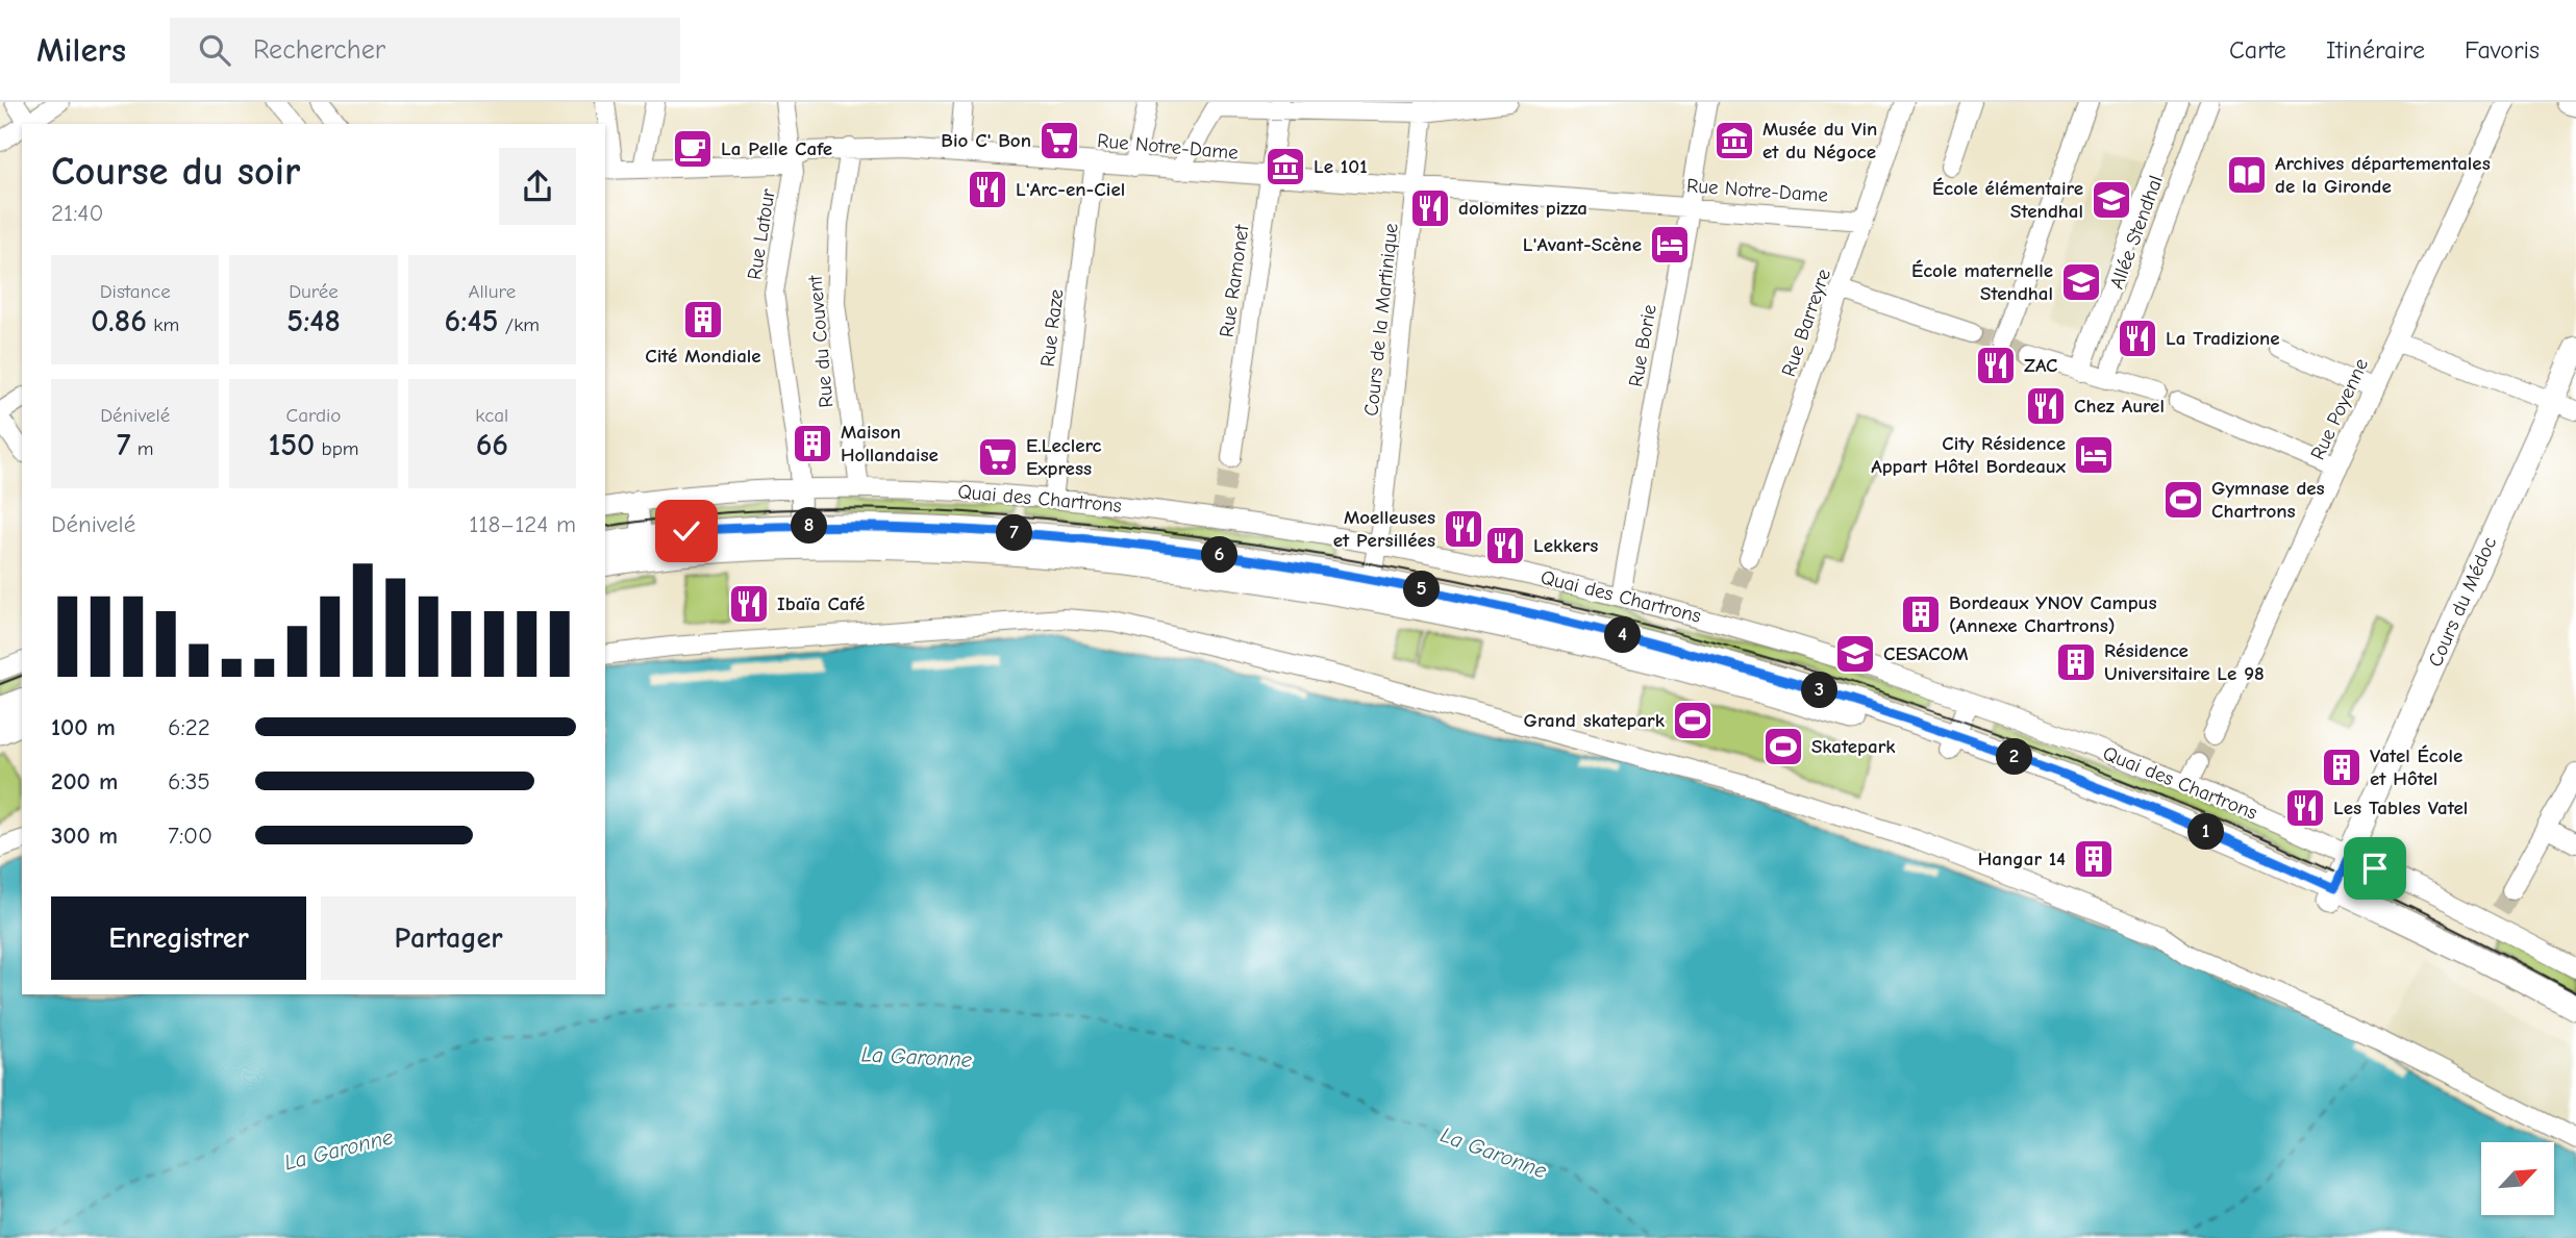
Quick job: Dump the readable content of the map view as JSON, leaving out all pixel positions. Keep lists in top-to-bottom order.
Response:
{
  "streets": {
    "main road": ["Cours du Médoc"],
    "street": [
      "Rue Notre-Dame",
      "Allée Stendhal",
      "Rue Latour",
      "Rue Ramonet",
      "Cours de la Martinique",
      "Rue Barreyre",
      "Rue Raze",
      "Rue du Couvent",
      "Rue Borie",
      "Rue Poyenne",
      "Quai des Chartrons"
    ]
  },
  "crossings": [
    ["Rue Notre-Dame", "Rue Latour"],
    ["Rue Notre-Dame", "Rue Ramonet"],
    ["Rue Notre-Dame", "Cours de la Martinique"],
    ["Rue Notre-Dame", "Rue Barreyre"],
    ["Rue Notre-Dame", "Rue Raze"],
    ["Rue Notre-Dame", "Rue du Couvent"],
    ["Rue Notre-Dame", "Rue Borie"],
    ["Rue Latour", "Quai des Chartrons"],
    ["Cours de la Martinique", "Quai des Chartrons"],
    ["Rue Raze", "Quai des Chartrons"],
    ["Rue du Couvent", "Quai des Chartrons"],
    ["Rue Borie", "Quai des Chartrons"],
    ["Quai des Chartrons", "Cours du Médoc"]
  ],
  "water": ["La Garonne"],
  "places": {
    "supermarket": ["Bio C' Bon", "E.Leclerc Express"],
    "museum": ["Musée du Vin et du Négoce", "Le 101"],
    "cafe": ["La Pelle Cafe"],
    "library": ["Archives départementales de la Gironde"],
    "restaurant": [
      "L'Arc-en-Ciel",
      "dolomites pizza",
      "La Tradizione",
      "ZAC",
      "Chez Aurel",
      "Moelleuses et Persillées",
      "Lekkers",
      "Ibaïa Café",
      "Les Tables Vatel"
    ],
    "school or university": ["École élémentaire Stendhal", "École maternelle Stendhal", "CESACOM"],
    "hotel": ["L'Avant-Scène", "City Résidence Appart Hôtel Bordeaux"],
    "building": [
      "Cité Mondiale",
      "Maison Hollandaise",
      "Bordeaux YNOV Campus (Annexe Chartrons)",
      "Résidence Universitaire Le 98",
      "Vatel École et Hôtel",
      "Hangar 14"
    ],
    "sports": ["Gymnase des Chartrons", "Grand skatepark", "Skatepark"]
  },
  "north": "top right",
  "page": {
    "header": "Milers",
    "search": "Rechercher",
    "nav": ["Carte", "Itinéraire", "Favoris"],
    "heading": ["Course du soir", "21:40"],
    "stats": [
      ["Distance", "0.86 km"],
      ["Durée", "5:48"],
      ["Allure", "6:45 /km"],
      ["Dénivelé", "7 m"],
      ["Cardio", "150 bpm"],
      ["kcal", "66"]
    ],
    "chart": ["Dénivelé", "118–124 m"],
    "pins": [
      "8",
      "7",
      "6",
      "5",
      "4",
      "3",
      "2",
      "1"
    ],
    "list": [
      {
        "name": "100 m",
        "note": "6:22"
      },
      {
        "name": "200 m",
        "note": "6:35"
      },
      {
        "name": "300 m",
        "note": "7:00"
      }
    ],
    "buttons": ["Enregistrer", "Partager"]
  }
}
